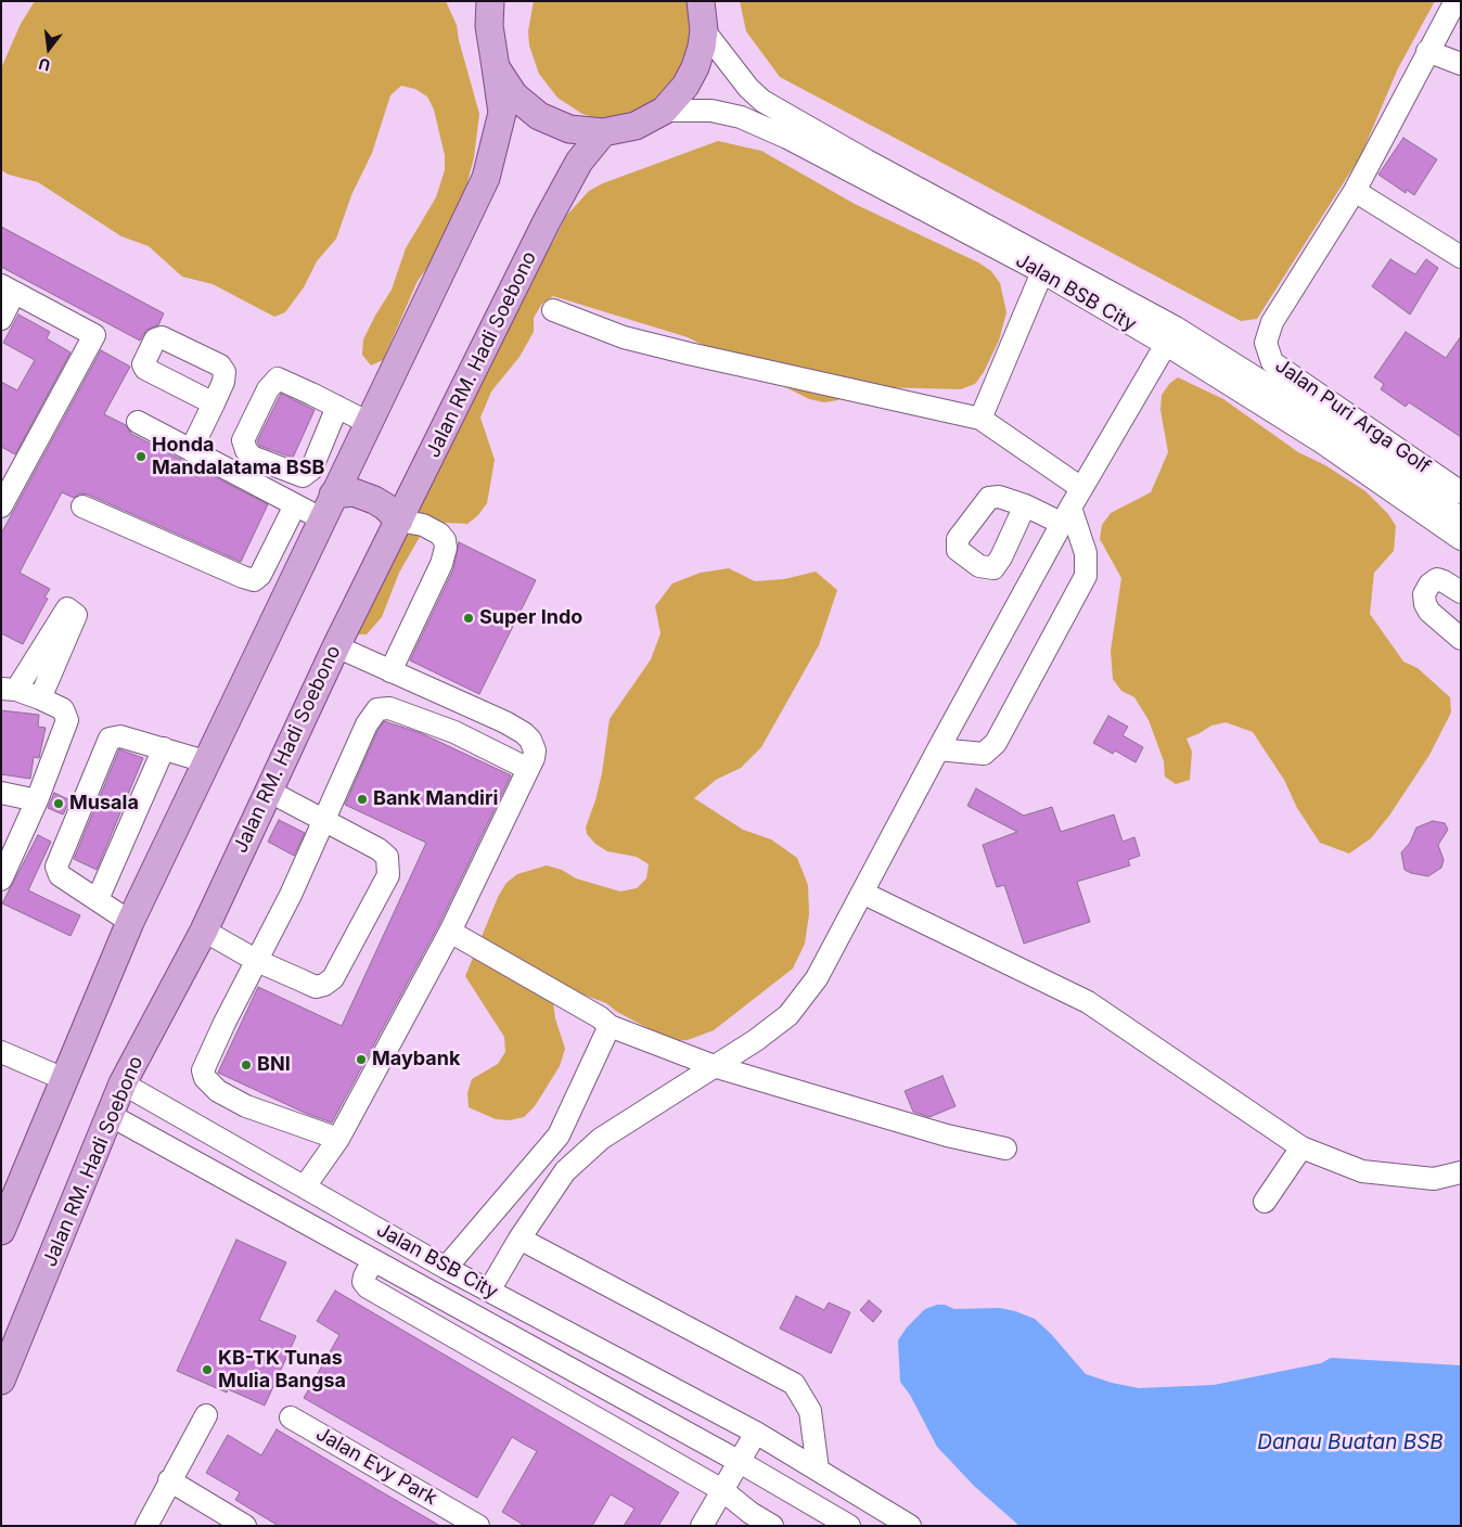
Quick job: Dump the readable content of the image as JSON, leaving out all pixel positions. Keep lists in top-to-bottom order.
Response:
{
  "streets": {
    "main road": ["Jalan RM. Hadi Soebono"],
    "street": ["Jalan BSB City", "Jalan Puri Arga Golf", "Jalan Evy Park"]
  },
  "crossings": [
    ["Jalan BSB City", "Jalan RM. Hadi Soebono"]
  ],
  "water": ["Danau Buatan BSB"],
  "places": [
    "Honda Mandalatama BSB",
    "Super Indo",
    "Bank Mandiri",
    "Musala",
    "Maybank",
    "BNI",
    "KB-TK Tunas Mulia Bangsa"
  ],
  "north": "bottom"
}
